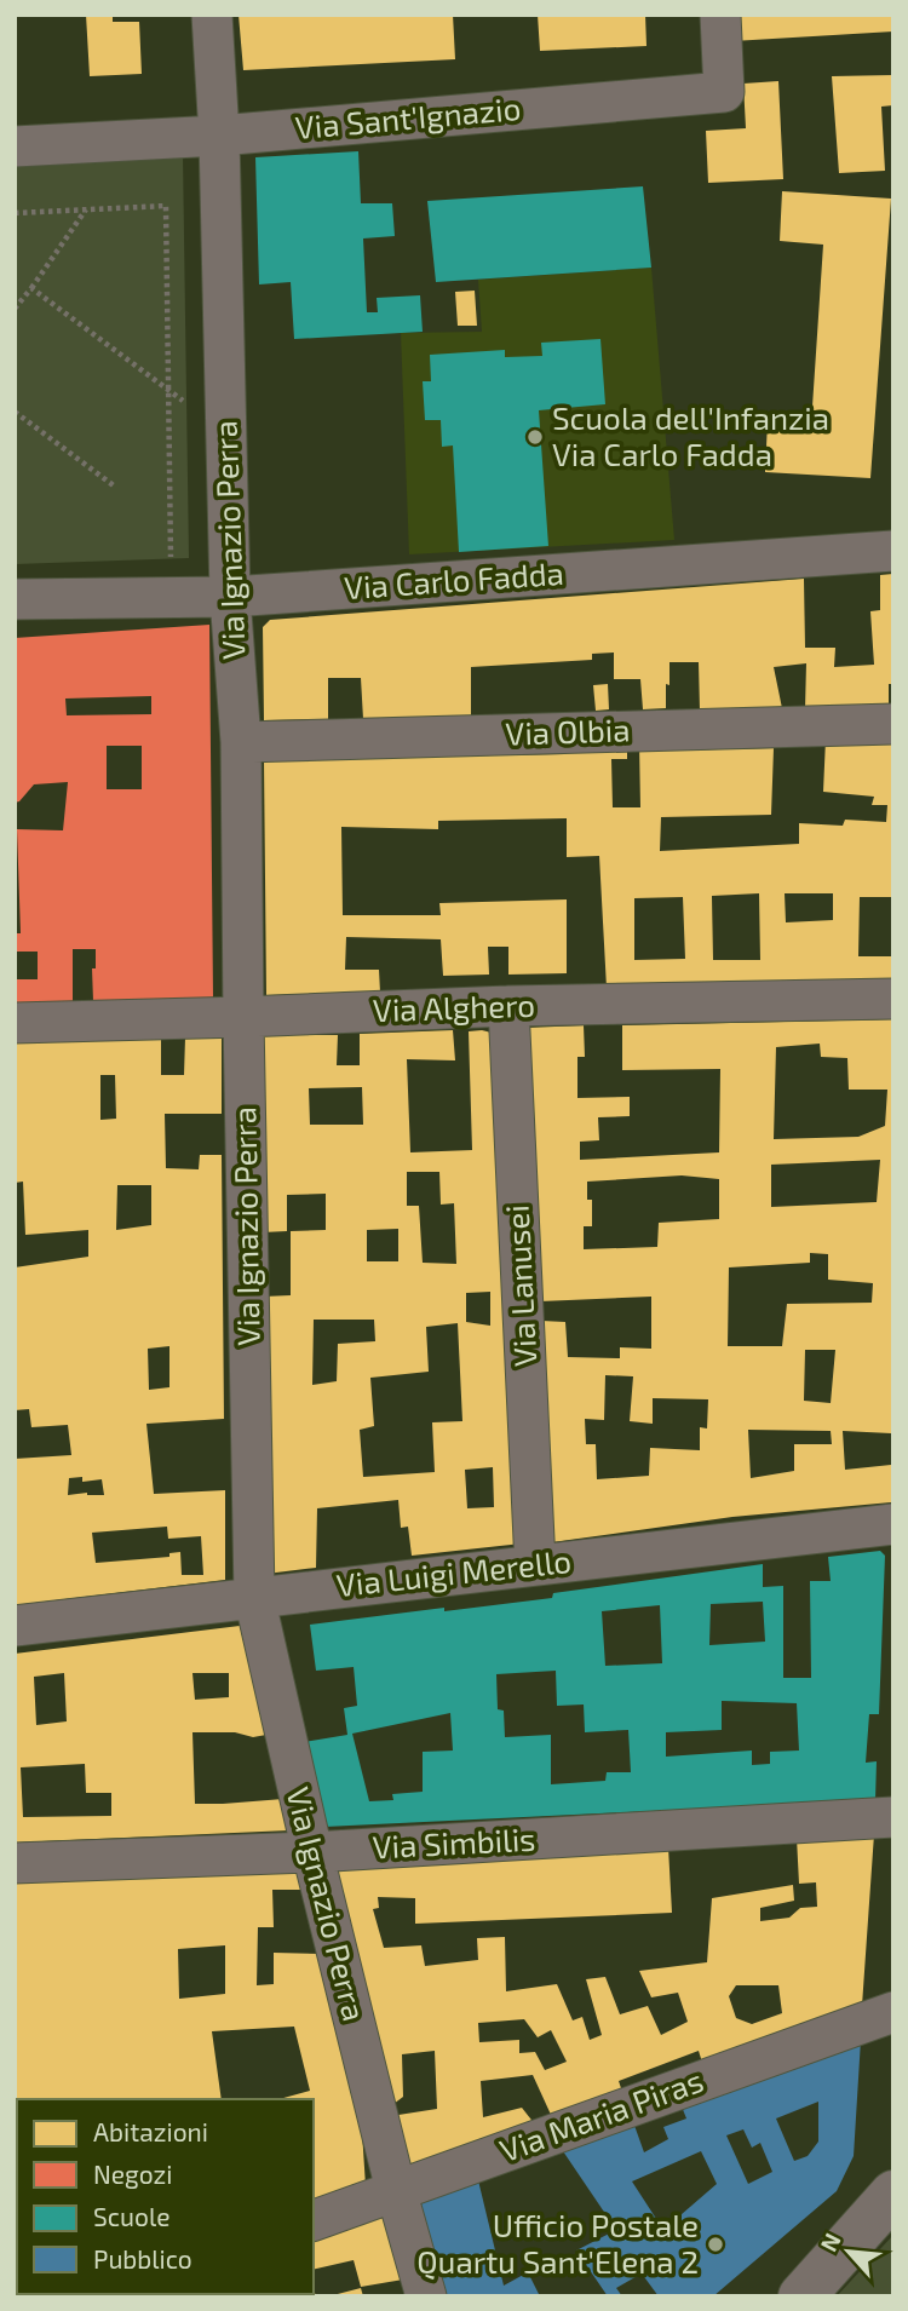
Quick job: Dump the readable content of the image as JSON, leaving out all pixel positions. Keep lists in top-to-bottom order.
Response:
{
  "streets": {
    "street": [
      "Via Sant'Ignazio",
      "Via Ignazio Perra",
      "Via Carlo Fadda",
      "Via Olbia",
      "Via Alghero",
      "Via Lanusei",
      "Via Luigi Merello",
      "Via Simbilis",
      "Via Maria Piras"
    ]
  },
  "crossings": [
    ["Via Sant'Ignazio", "Via Ignazio Perra"],
    ["Via Ignazio Perra", "Via Carlo Fadda"],
    ["Via Ignazio Perra", "Via Olbia"],
    ["Via Ignazio Perra", "Via Alghero"],
    ["Via Ignazio Perra", "Via Luigi Merello"],
    ["Via Ignazio Perra", "Via Simbilis"],
    ["Via Ignazio Perra", "Via Maria Piras"],
    ["Via Alghero", "Via Lanusei"],
    ["Via Lanusei", "Via Luigi Merello"]
  ],
  "places": ["Scuola dell'Infanzia Via Carlo Fadda", "Ufficio Postale Quartu Sant'Elena 2"],
  "legend": [
    "Abitazioni",
    "Negozi",
    "Scuole",
    "Pubblico"
  ],
  "north": "top left"
}
